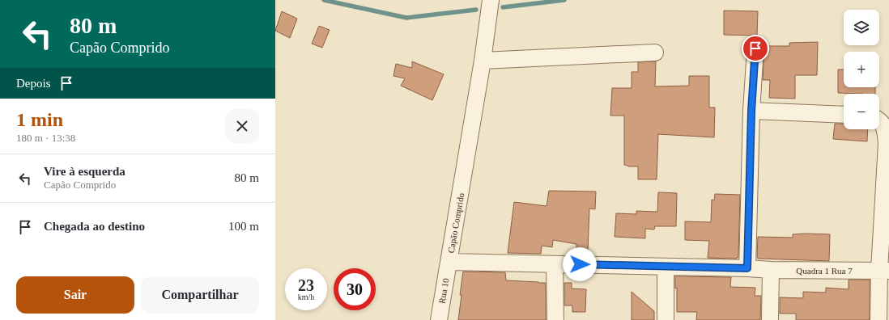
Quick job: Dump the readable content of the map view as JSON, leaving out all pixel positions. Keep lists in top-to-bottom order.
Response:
{
  "streets": {
    "street": ["Capão Comprido", "Quadra 1 Rua 7", "Rua 10"]
  },
  "crossings": [
    ["Capão Comprido", "Quadra 1 Rua 7"],
    ["Capão Comprido", "Rua 10"]
  ],
  "page": {
    "turn": ["80 m", "Capão Comprido"],
    "map_buttons": ["+", "−"],
    "then": "Depois",
    "heading": ["1 min", "180 m · 13:38"],
    "list": [
      {
        "name": "Vire à esquerda",
        "note": "Capão Comprido",
        "value": "80 m"
      },
      {
        "name": "Chegada ao destino",
        "value": "100 m"
      }
    ],
    "speed": "23 km/h",
    "limit": "30",
    "buttons": ["Sair", "Compartilhar"]
  }
}
